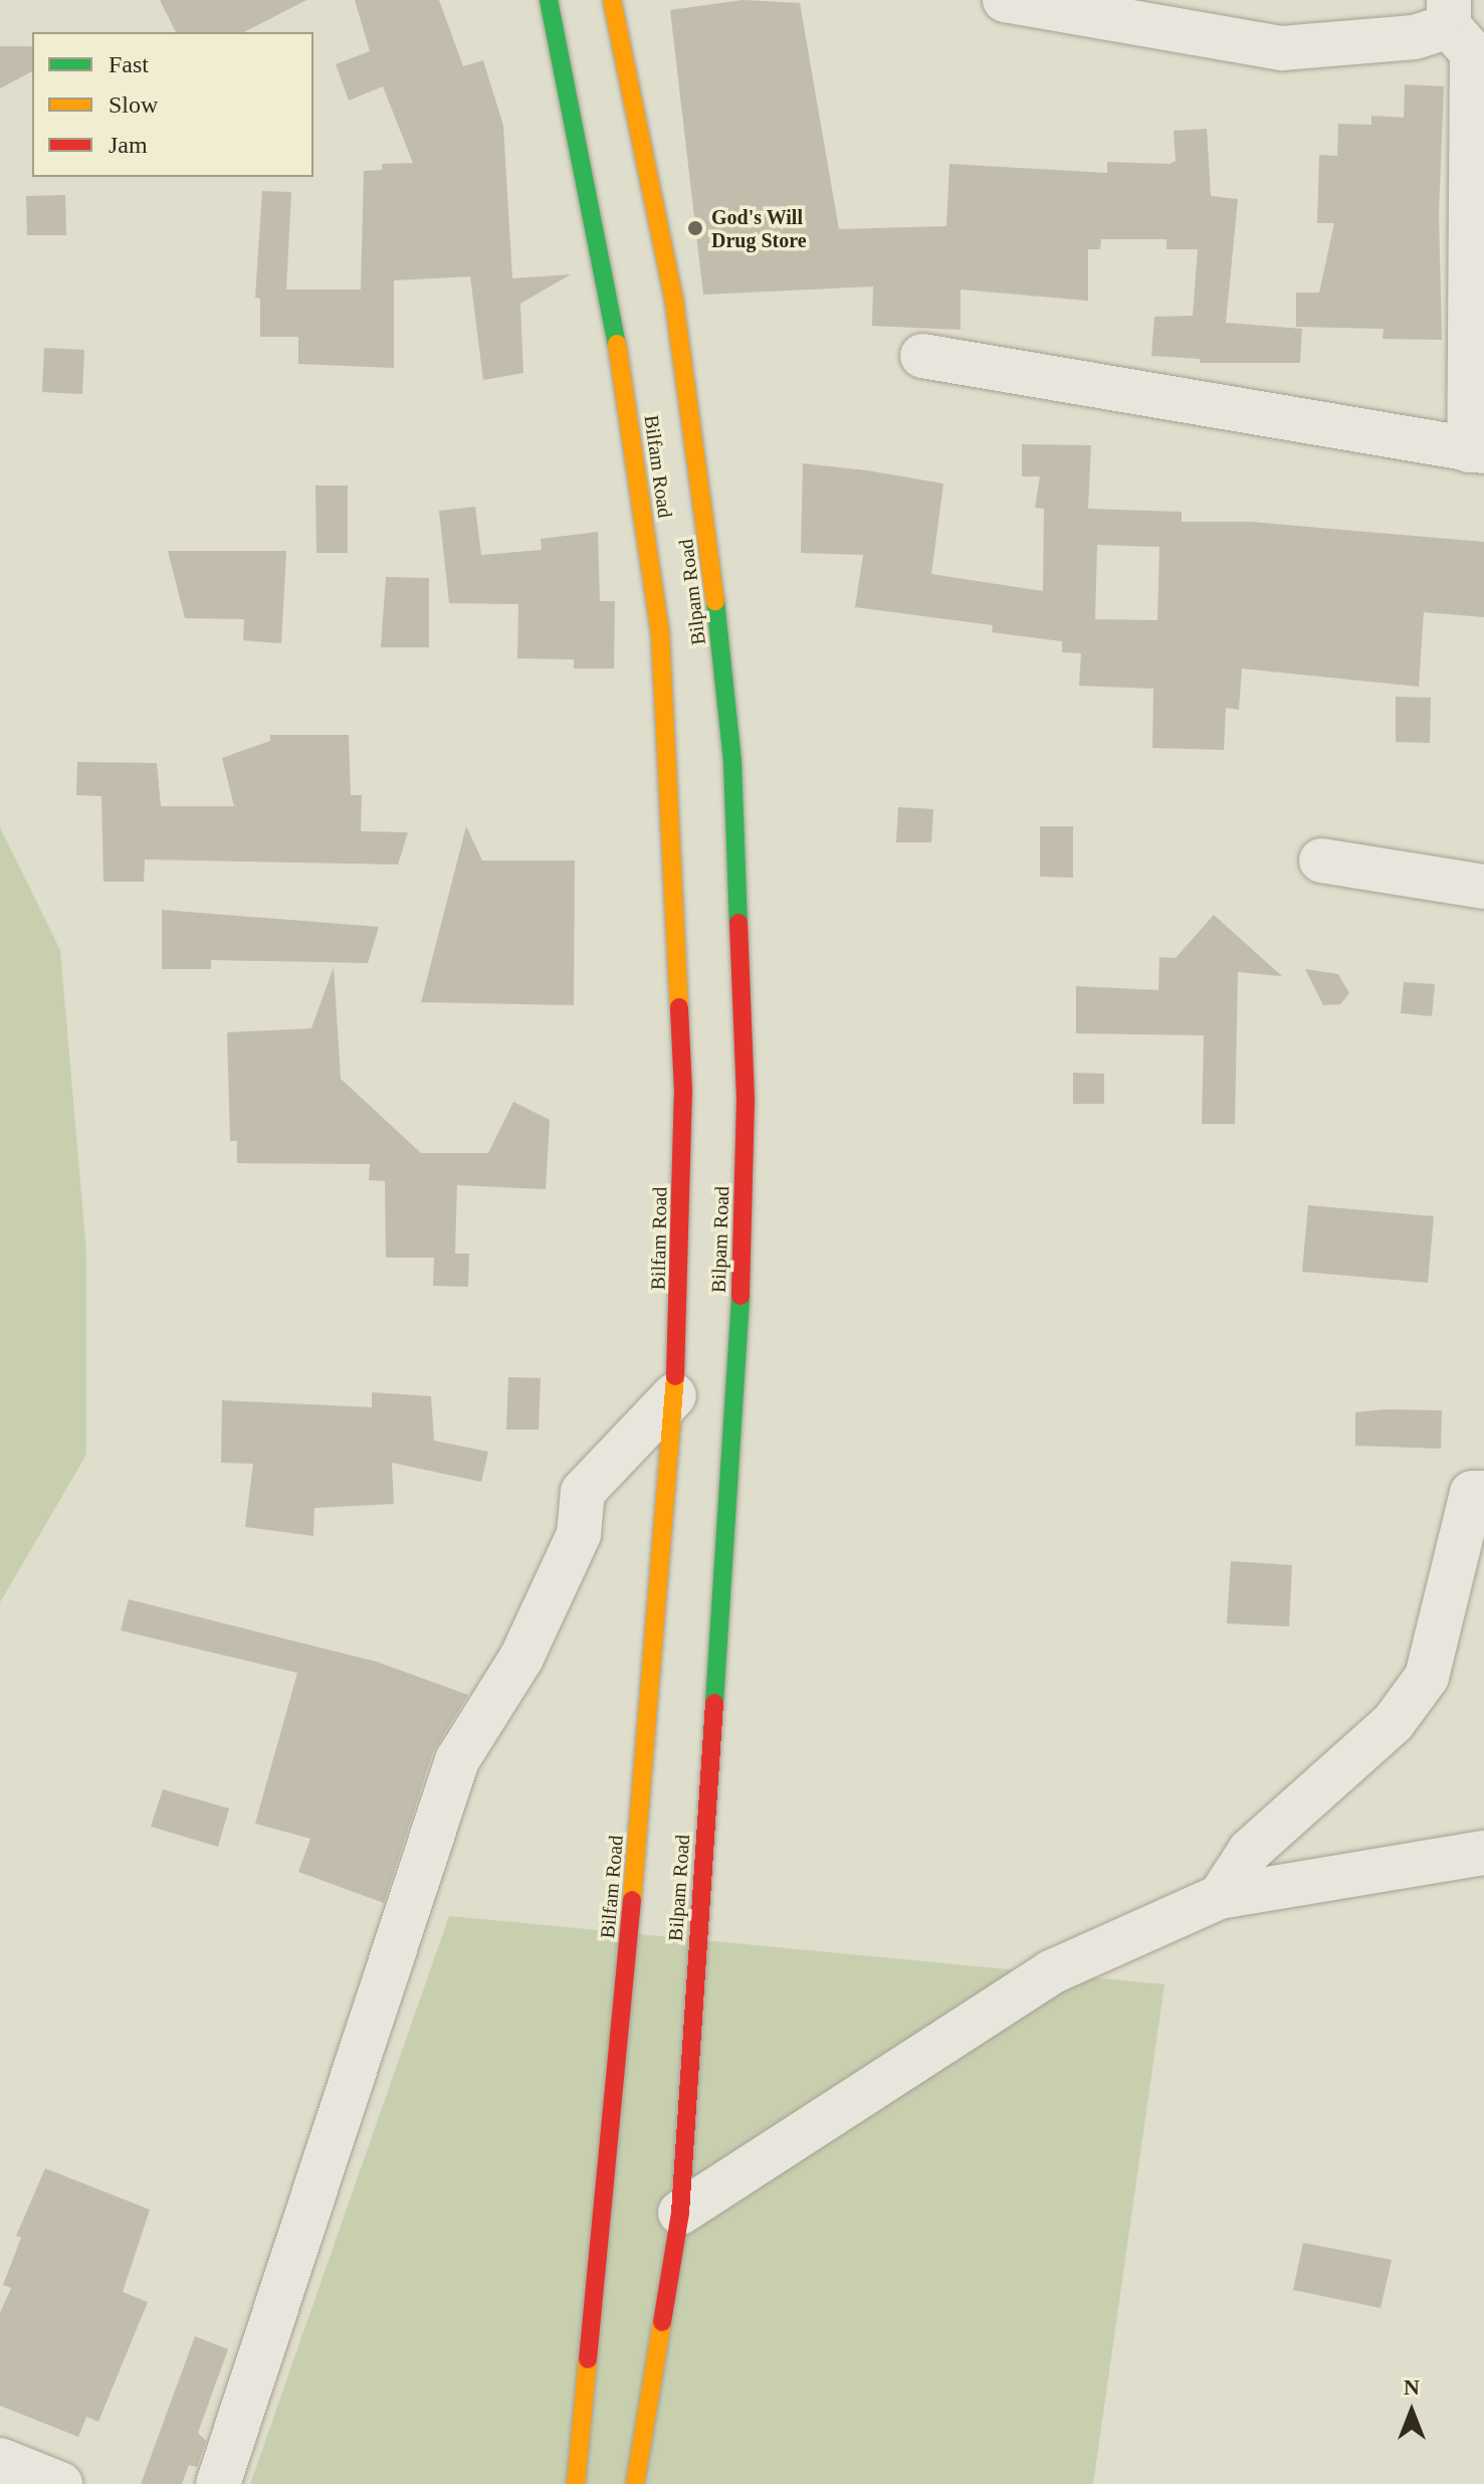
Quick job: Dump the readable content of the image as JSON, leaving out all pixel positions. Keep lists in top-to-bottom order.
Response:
{
  "streets": {
    "main road": ["Bilfam Road", "Bilpam Road"]
  },
  "places": ["God's Will Drug Store"],
  "legend": ["Fast", "Slow", "Jam"],
  "north": "top"
}
